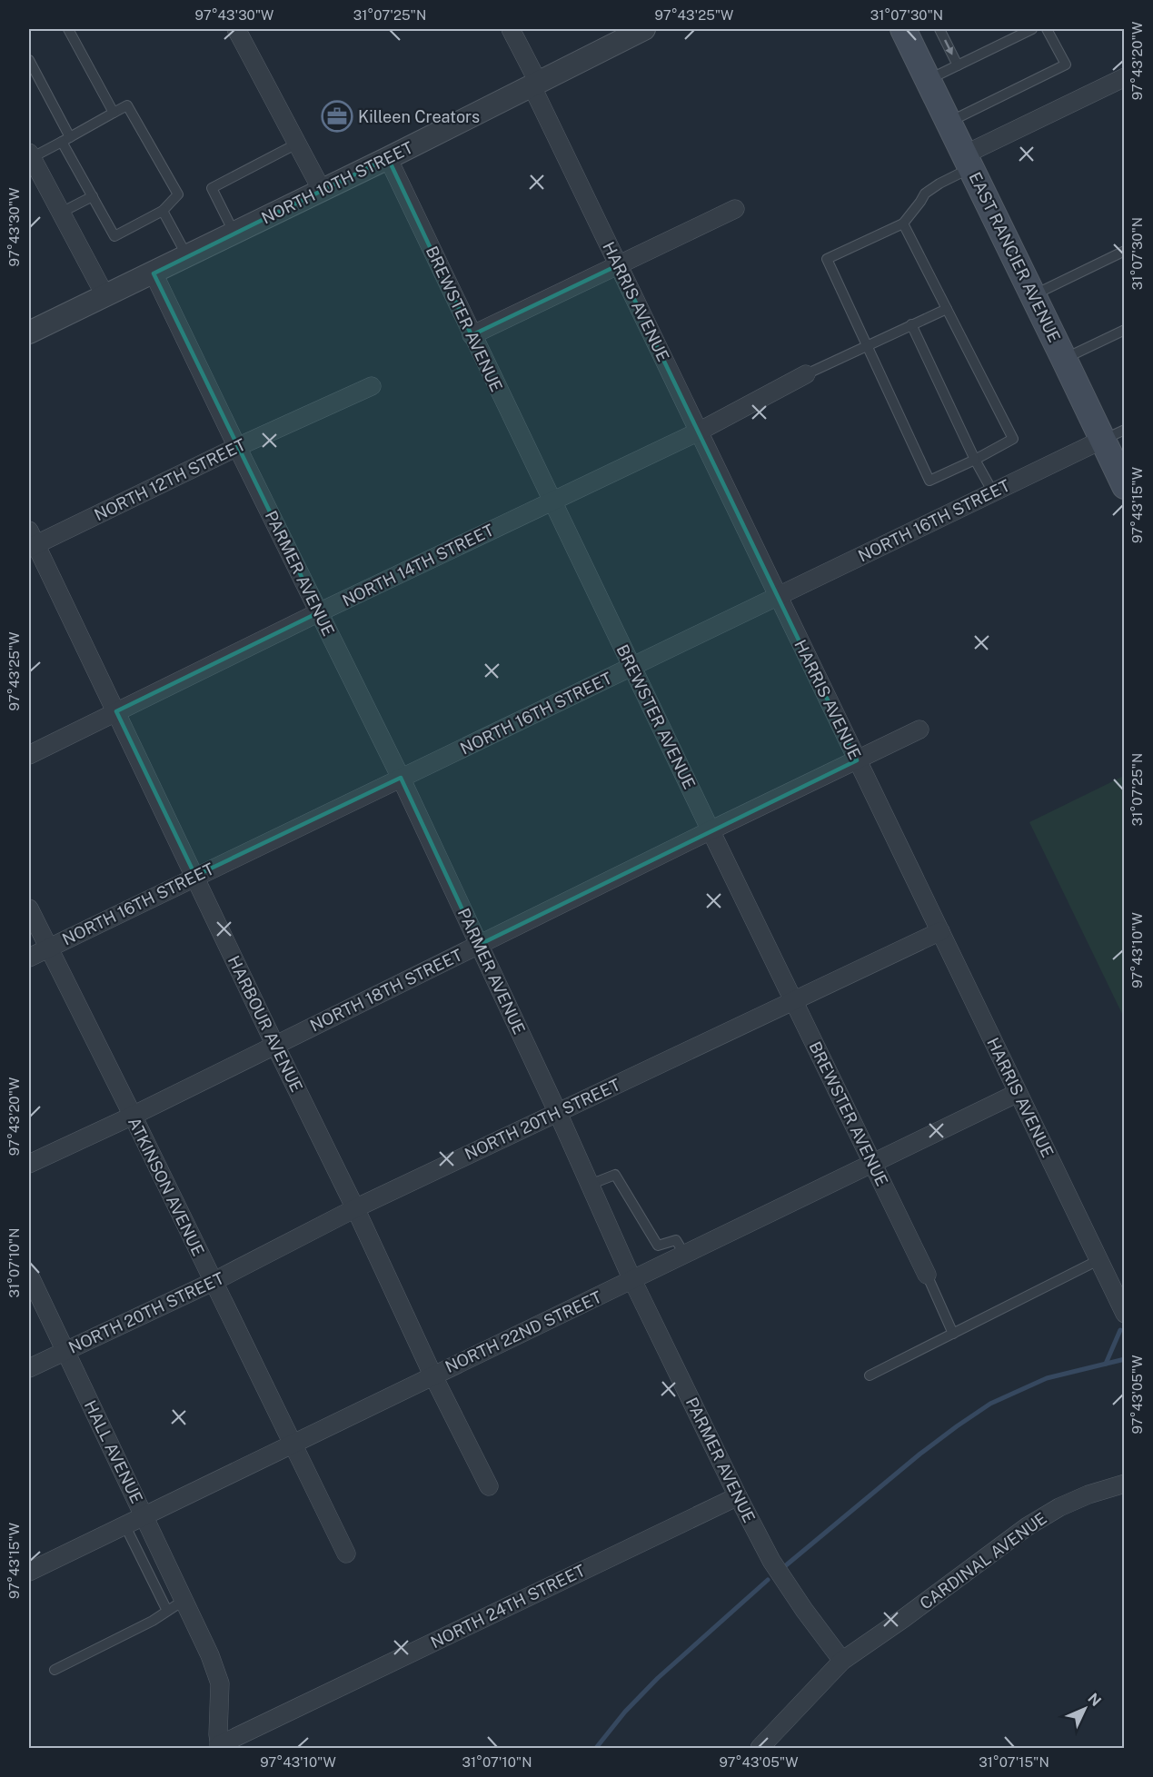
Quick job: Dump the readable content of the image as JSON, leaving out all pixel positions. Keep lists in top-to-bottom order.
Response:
{
  "streets": {
    "main road": ["EAST RANCIER AVENUE"],
    "street": [
      "NORTH 10TH STREET",
      "HARRIS AVENUE",
      "BREWSTER AVENUE",
      "NORTH 12TH STREET",
      "NORTH 16TH STREET",
      "NORTH 14TH STREET",
      "PARMER AVENUE",
      "NORTH 18TH STREET",
      "HARBOUR AVENUE",
      "NORTH 20TH STREET",
      "ATKINSON AVENUE",
      "NORTH 22ND STREET",
      "HALL AVENUE",
      "CARDINAL AVENUE",
      "NORTH 24TH STREET"
    ]
  },
  "crossings": [
    ["NORTH 10TH STREET", "HARRIS AVENUE"],
    ["NORTH 10TH STREET", "BREWSTER AVENUE"],
    ["NORTH 10TH STREET", "PARMER AVENUE"],
    ["EAST RANCIER AVENUE", "NORTH 16TH STREET"],
    ["HARRIS AVENUE", "NORTH 16TH STREET"],
    ["HARRIS AVENUE", "NORTH 14TH STREET"],
    ["HARRIS AVENUE", "NORTH 18TH STREET"],
    ["HARRIS AVENUE", "NORTH 20TH STREET"],
    ["HARRIS AVENUE", "NORTH 22ND STREET"],
    ["BREWSTER AVENUE", "NORTH 16TH STREET"],
    ["BREWSTER AVENUE", "NORTH 14TH STREET"],
    ["BREWSTER AVENUE", "NORTH 18TH STREET"],
    ["BREWSTER AVENUE", "NORTH 20TH STREET"],
    ["BREWSTER AVENUE", "NORTH 22ND STREET"],
    ["NORTH 12TH STREET", "PARMER AVENUE"],
    ["NORTH 12TH STREET", "HARBOUR AVENUE"],
    ["NORTH 16TH STREET", "PARMER AVENUE"],
    ["NORTH 16TH STREET", "HARBOUR AVENUE"],
    ["NORTH 16TH STREET", "ATKINSON AVENUE"],
    ["NORTH 14TH STREET", "PARMER AVENUE"],
    ["NORTH 14TH STREET", "HARBOUR AVENUE"],
    ["PARMER AVENUE", "NORTH 18TH STREET"],
    ["PARMER AVENUE", "NORTH 20TH STREET"],
    ["PARMER AVENUE", "NORTH 22ND STREET"],
    ["PARMER AVENUE", "CARDINAL AVENUE"],
    ["PARMER AVENUE", "NORTH 24TH STREET"],
    ["NORTH 18TH STREET", "HARBOUR AVENUE"],
    ["NORTH 18TH STREET", "ATKINSON AVENUE"],
    ["HARBOUR AVENUE", "NORTH 20TH STREET"],
    ["HARBOUR AVENUE", "NORTH 22ND STREET"],
    ["NORTH 20TH STREET", "ATKINSON AVENUE"],
    ["NORTH 20TH STREET", "HALL AVENUE"],
    ["ATKINSON AVENUE", "NORTH 22ND STREET"],
    ["NORTH 22ND STREET", "HALL AVENUE"],
    ["HALL AVENUE", "NORTH 24TH STREET"]
  ],
  "places": {
    "office": ["Killeen Creators"]
  },
  "north": "top right",
  "coordinates": [
    "97°43'30\"W",
    "31°07'25\"N",
    "97°43'25\"W",
    "31°07'30\"N",
    "97°43'20\"W",
    "97°43'15\"W",
    "97°43'10\"W",
    "31°07'10\"N",
    "97°43'05\"W",
    "31°07'15\"N"
  ]
}
